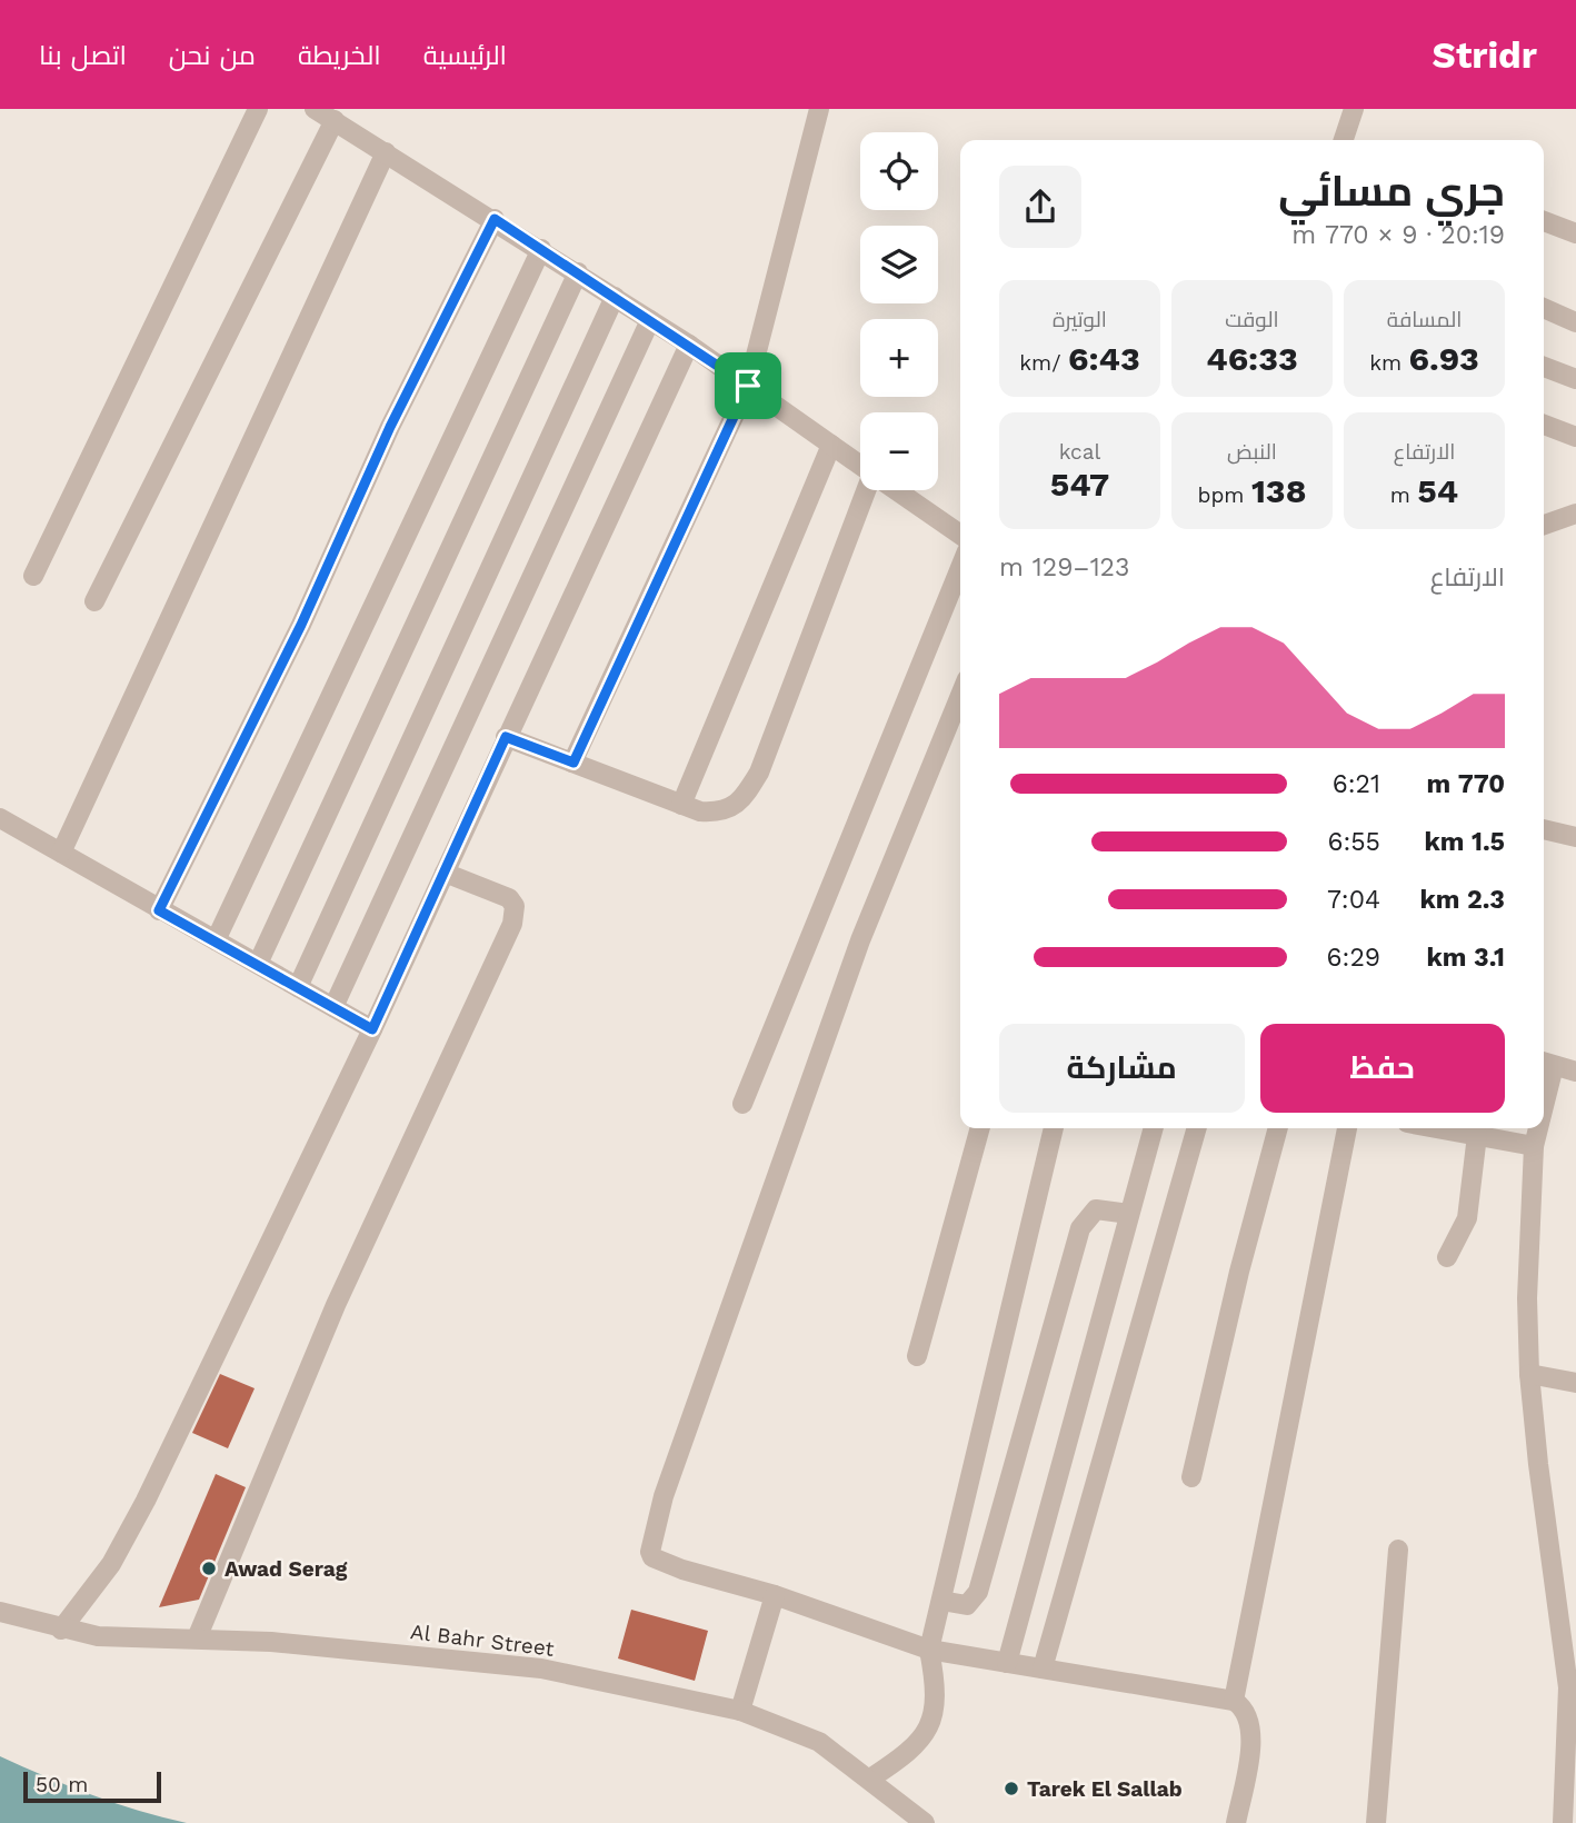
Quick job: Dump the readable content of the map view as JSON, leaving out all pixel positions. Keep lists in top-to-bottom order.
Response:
{
  "streets": {
    "street": ["Al Bahr Street"]
  },
  "places": ["Awad Serag", "Tarek El Sallab"],
  "scale_bar": "50 m",
  "page": {
    "header": "Stridr",
    "nav": [
      "الرئيسية",
      "الخريطة",
      "من نحن",
      "اتصل بنا"
    ],
    "map_buttons": ["+", "−"],
    "heading": ["جري مسائي", "20:19 · 9 × 770 m"],
    "stats": [
      ["المسافة", "6.93 km"],
      ["الوقت", "46:33"],
      ["الوتيرة", "6:43 /km"],
      ["الارتفاع", "54 m"],
      ["النبض", "138 bpm"],
      ["kcal", "547"]
    ],
    "chart": ["الارتفاع", "123–129 m"],
    "list": [
      {
        "name": "770 m",
        "note": "6:21"
      },
      {
        "name": "1.5 km",
        "note": "6:55"
      },
      {
        "name": "2.3 km",
        "note": "7:04"
      },
      {
        "name": "3.1 km",
        "note": "6:29"
      }
    ],
    "buttons": ["حفظ", "مشاركة"],
    "scale": "50 m"
  }
}
